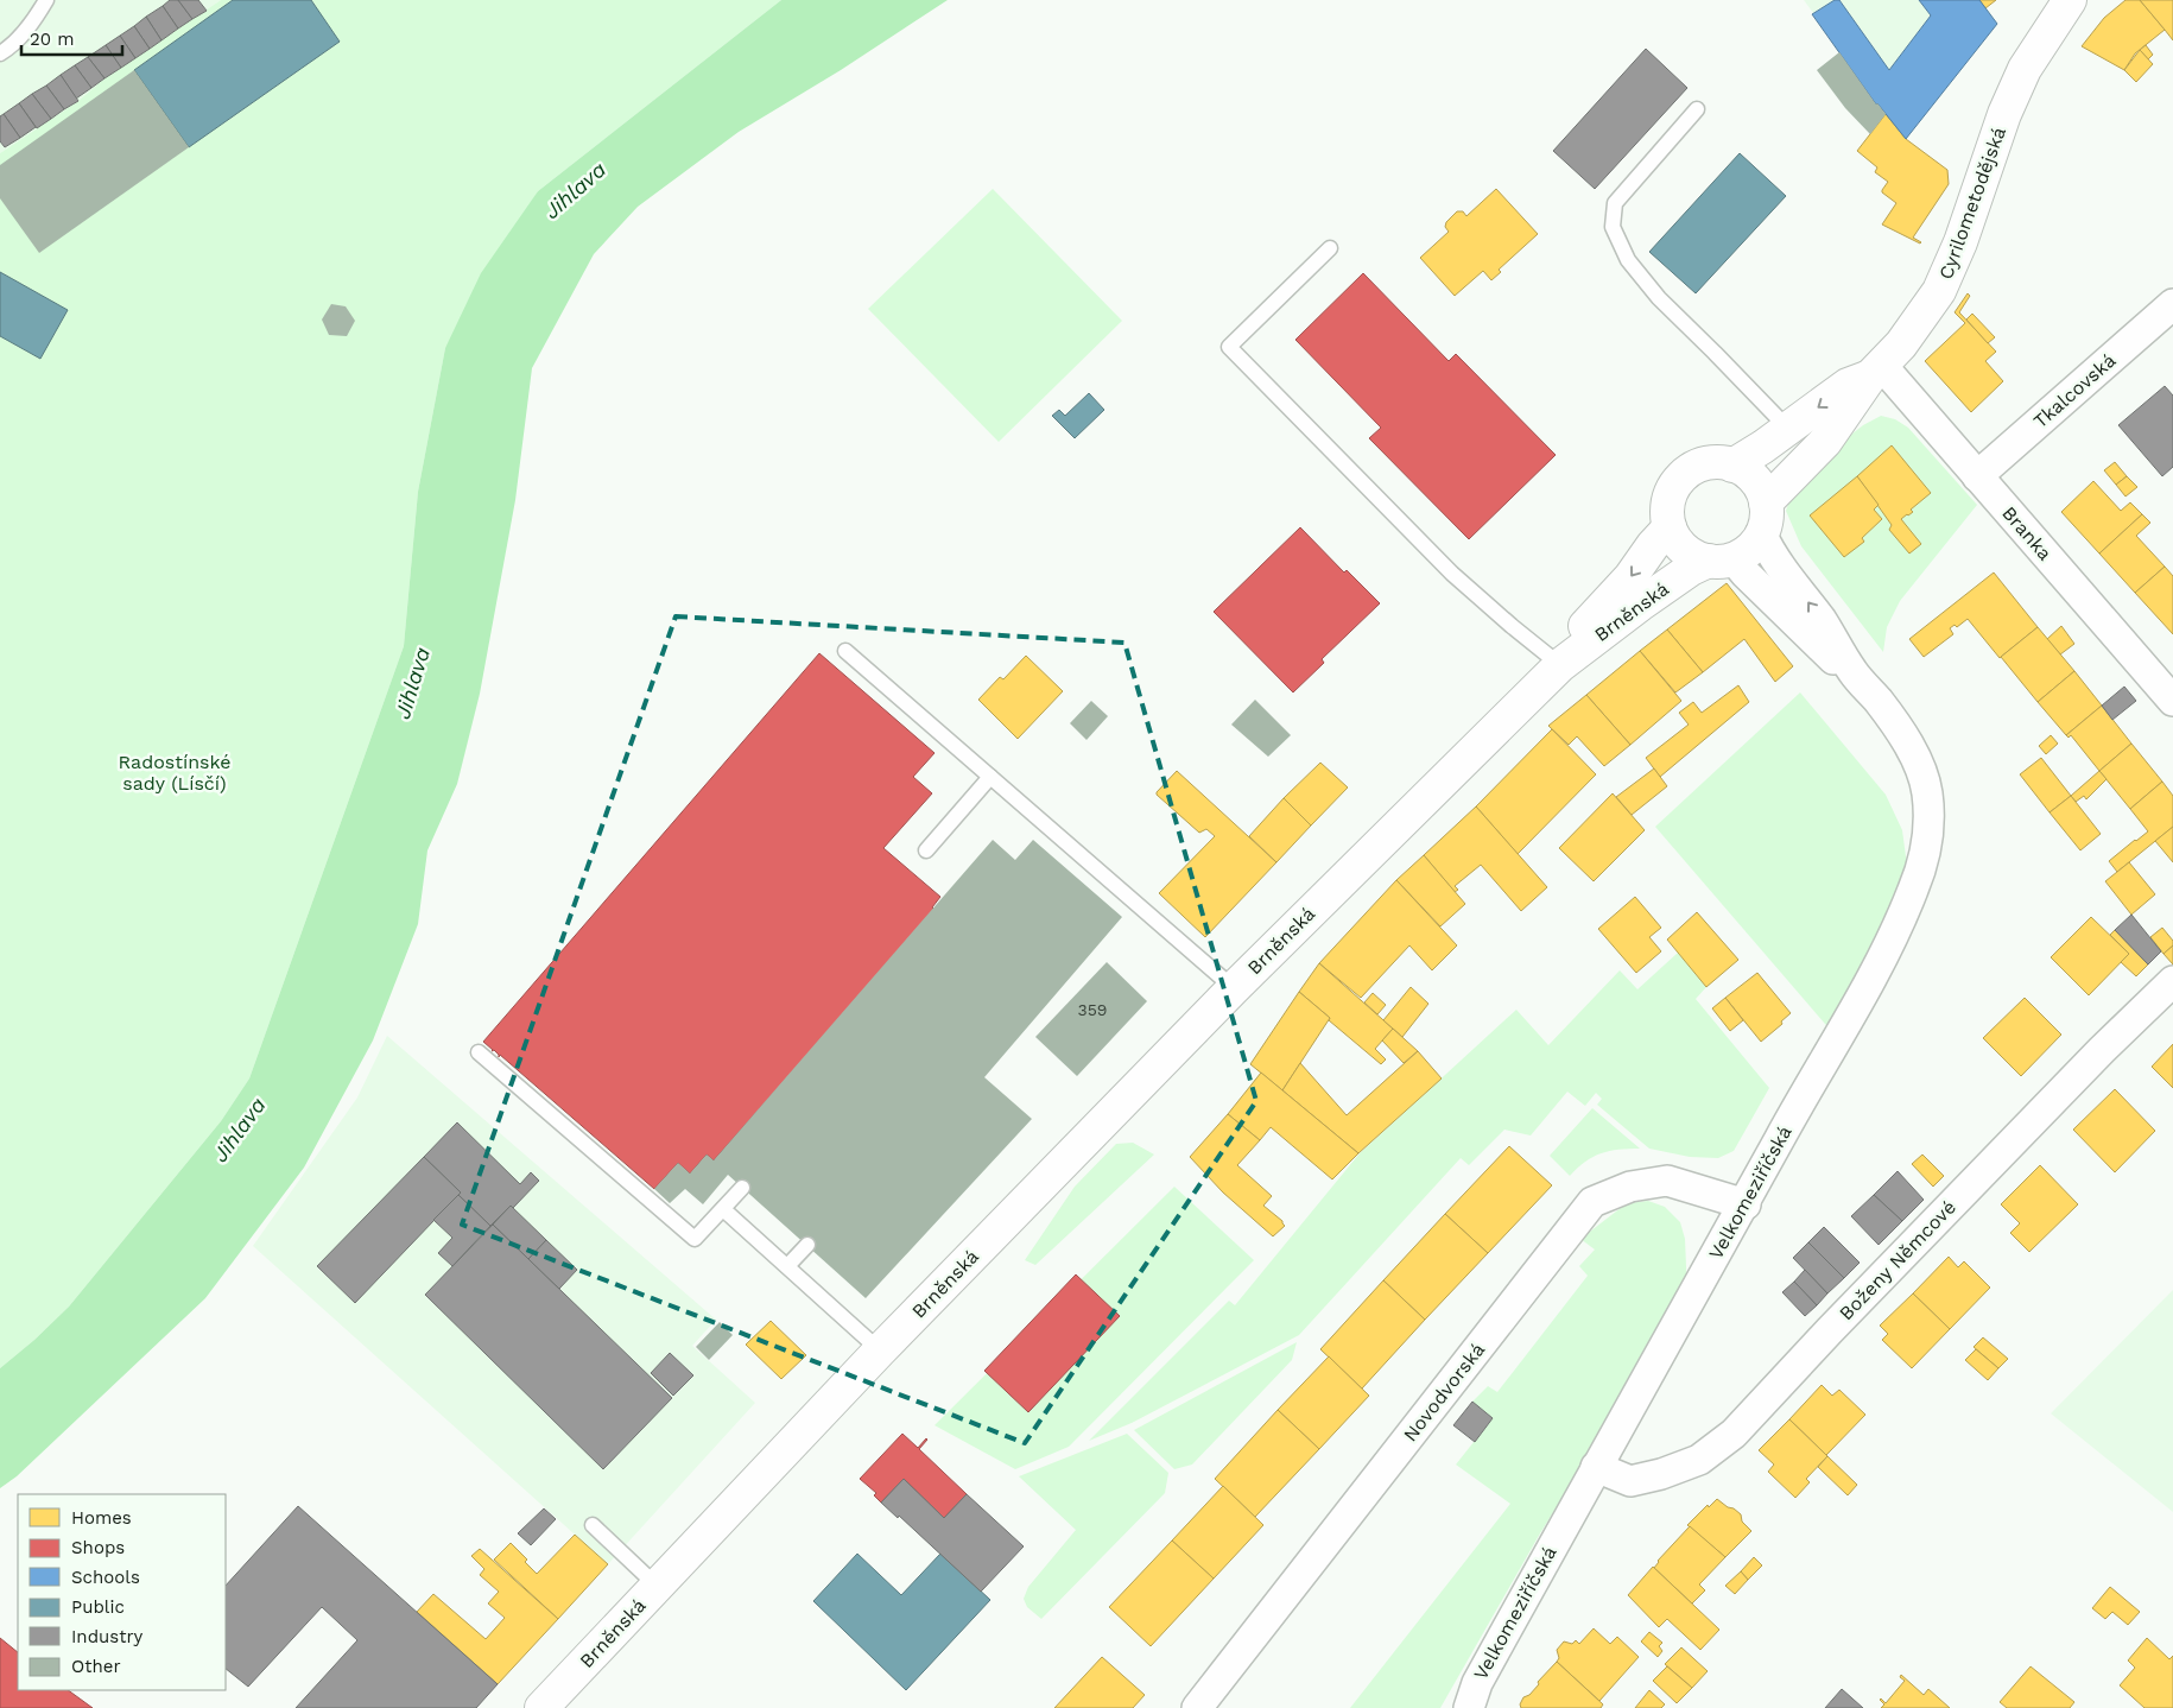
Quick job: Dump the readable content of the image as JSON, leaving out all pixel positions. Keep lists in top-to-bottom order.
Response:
{
  "streets": {
    "street": [
      "Cyrilometodějská",
      "Tkalcovská",
      "Branka",
      "Brněnská",
      "Velkomeziříčská",
      "Boženy Němcové",
      "Novodvorská"
    ]
  },
  "crossings": [
    ["Cyrilometodějská", "Branka"],
    ["Cyrilometodějská", "Brněnská"],
    ["Tkalcovská", "Branka"],
    ["Velkomeziříčská", "Boženy Němcové"],
    ["Velkomeziříčská", "Novodvorská"]
  ],
  "water": ["Jihlava"],
  "parks": ["Radostínské sady (Lísčí)"],
  "house_numbers": ["359"],
  "legend": [
    "Homes",
    "Shops",
    "Schools",
    "Public",
    "Industry",
    "Other"
  ],
  "scale_bar": "20 m"
}
